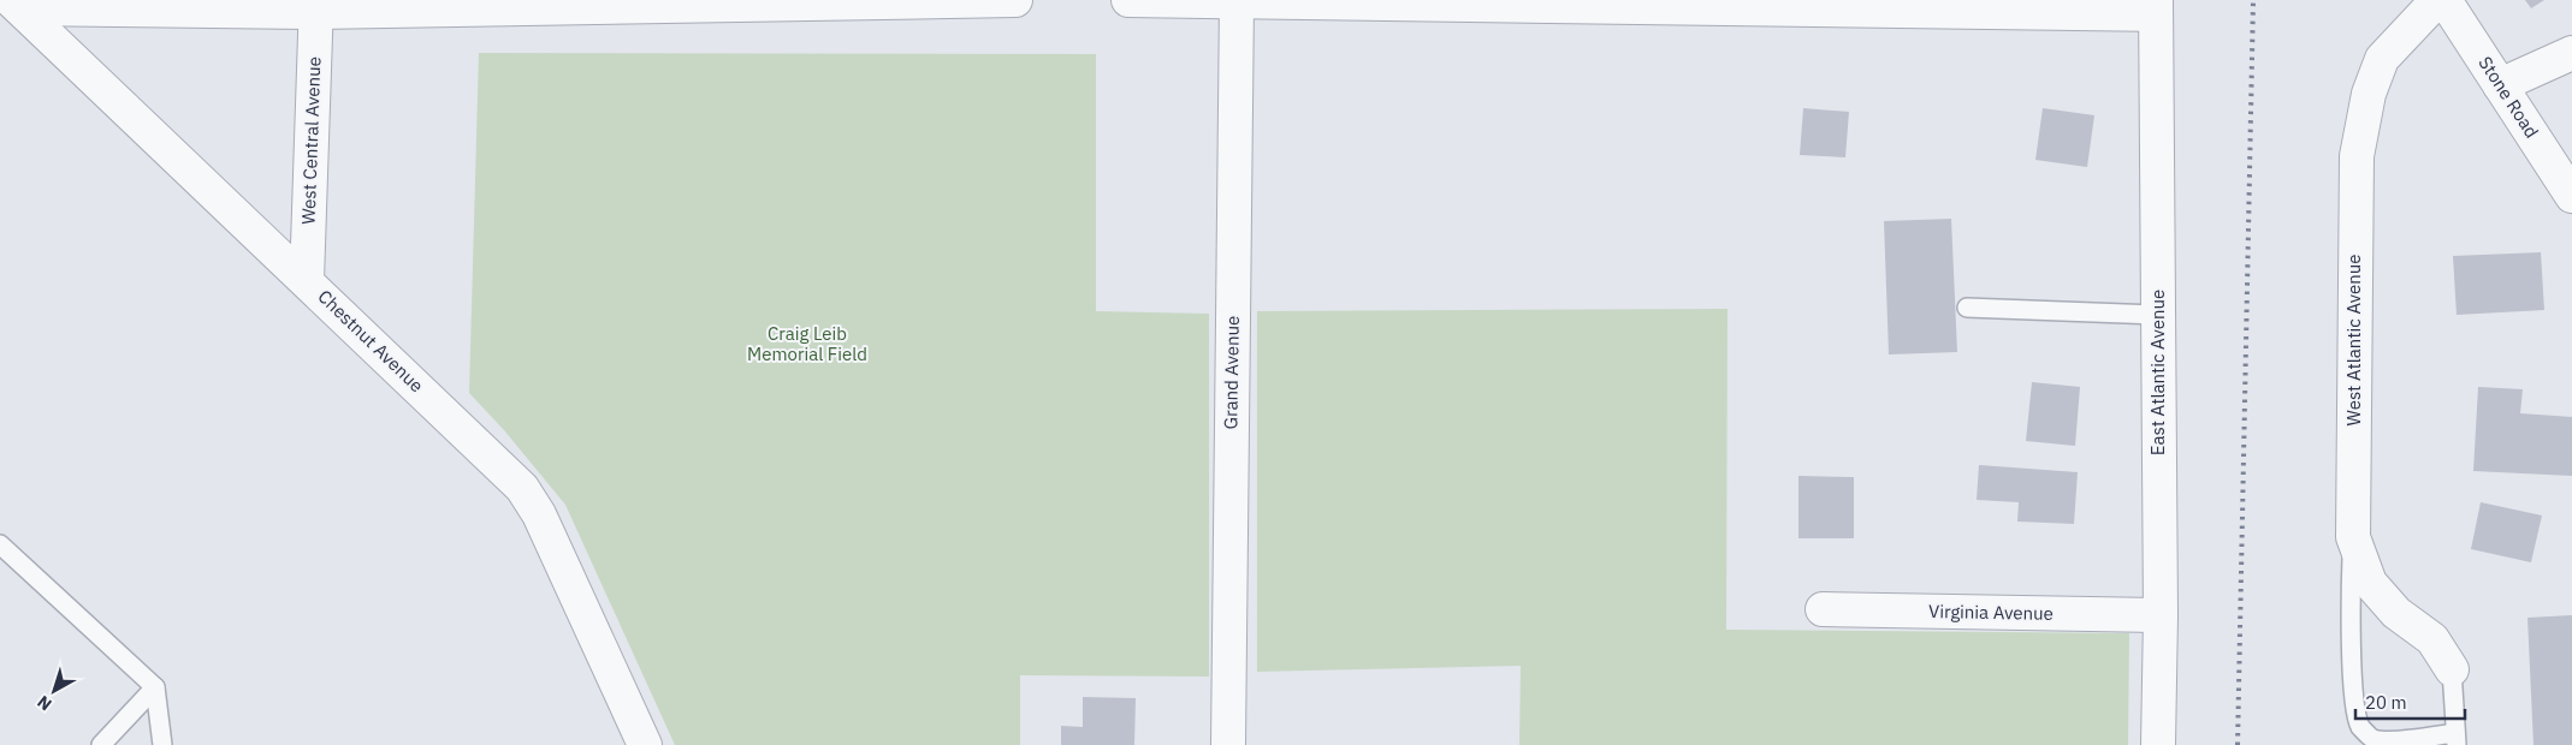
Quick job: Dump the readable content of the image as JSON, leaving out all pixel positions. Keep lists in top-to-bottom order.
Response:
{
  "streets": {
    "street": [
      "Stone Road",
      "West Central Avenue",
      "West Atlantic Avenue",
      "Chestnut Avenue",
      "Grand Avenue",
      "East Atlantic Avenue",
      "Virginia Avenue"
    ]
  },
  "crossings": [
    ["West Central Avenue", "Chestnut Avenue"],
    ["East Atlantic Avenue", "Virginia Avenue"]
  ],
  "parks": ["Craig Leib Memorial Field"],
  "scale_bar": "20 m",
  "north": "bottom left"
}
